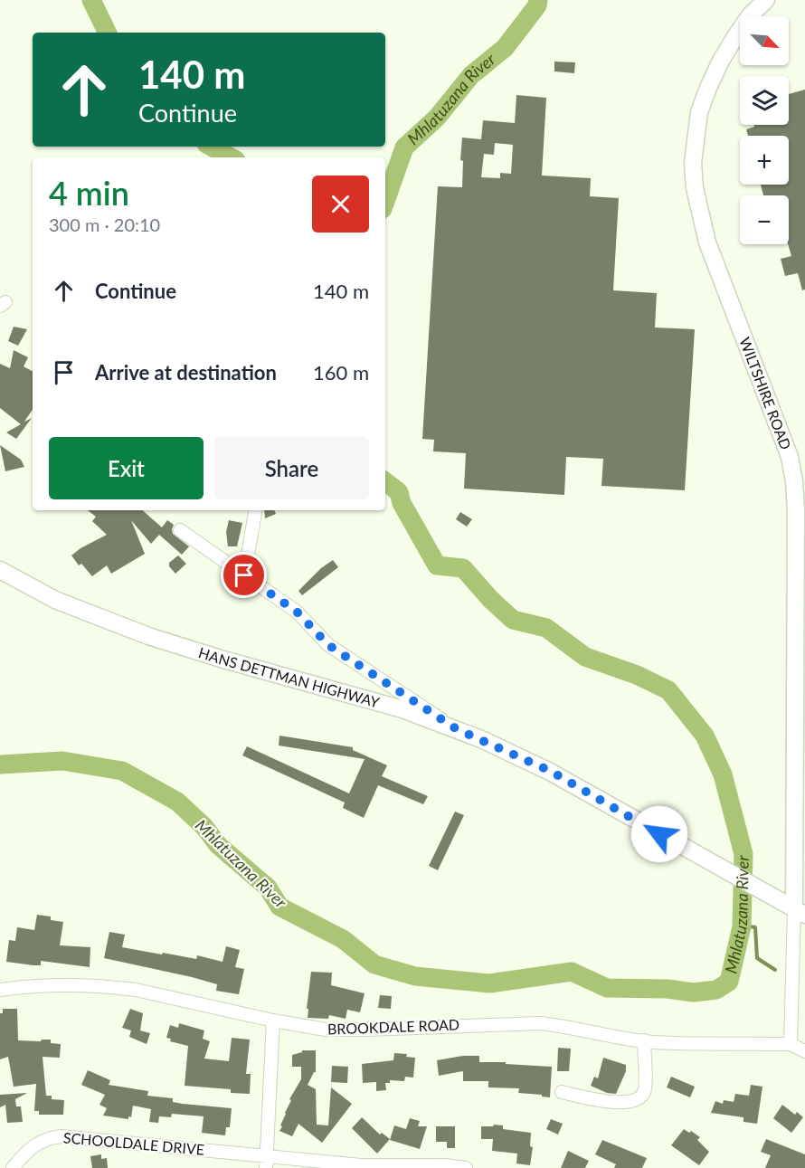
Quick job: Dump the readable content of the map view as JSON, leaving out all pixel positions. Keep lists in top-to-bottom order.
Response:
{
  "streets": {
    "street": [
      "WILTSHIRE ROAD",
      "HANS DETTMAN HIGHWAY",
      "BROOKDALE ROAD",
      "SCHOOLDALE DRIVE"
    ]
  },
  "crossings": [
    ["WILTSHIRE ROAD", "HANS DETTMAN HIGHWAY"],
    ["WILTSHIRE ROAD", "BROOKDALE ROAD"]
  ],
  "water": ["Mhlatuzana River"],
  "north": "bottom right",
  "page": {
    "map_buttons": ["+", "−"],
    "turn": ["140 m", "Continue"],
    "heading": ["4 min", "300 m · 20:10"],
    "list": [
      {
        "name": "Continue",
        "value": "140 m"
      },
      {
        "name": "Arrive at destination",
        "value": "160 m"
      }
    ],
    "buttons": ["Exit", "Share"]
  }
}
